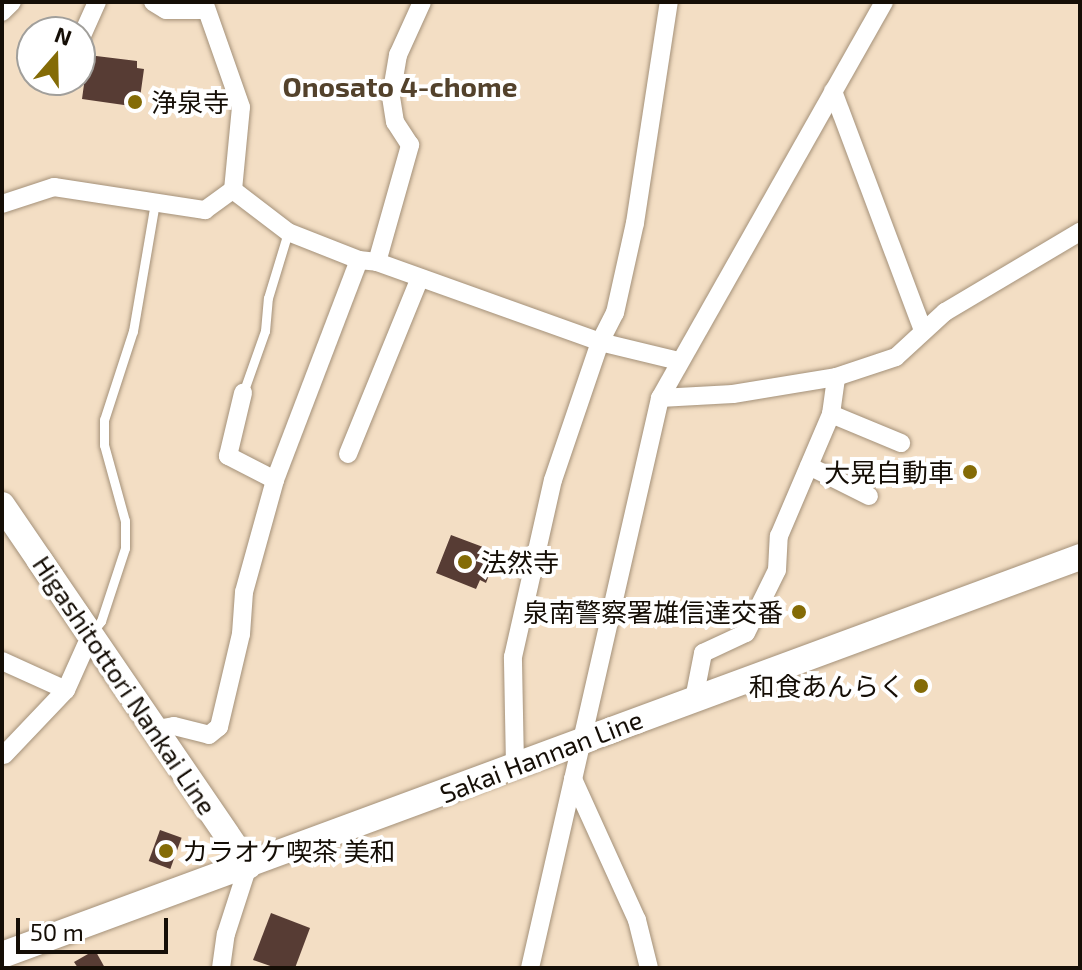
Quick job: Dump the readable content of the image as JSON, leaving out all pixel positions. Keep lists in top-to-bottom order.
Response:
{
  "streets": {
    "main road": ["Higashitottori Nankai Line", "Sakai Hannan Line"]
  },
  "crossings": [
    ["Higashitottori Nankai Line", "Sakai Hannan Line"]
  ],
  "districts": ["Onosato 4-chome"],
  "places": [
    "浄泉寺",
    "大晃自動車",
    "法然寺",
    "泉南警察署雄信達交番",
    "和食あんらく",
    "カラオケ喫茶 美和"
  ],
  "scale_bar": "50 m",
  "north": "top"
}
